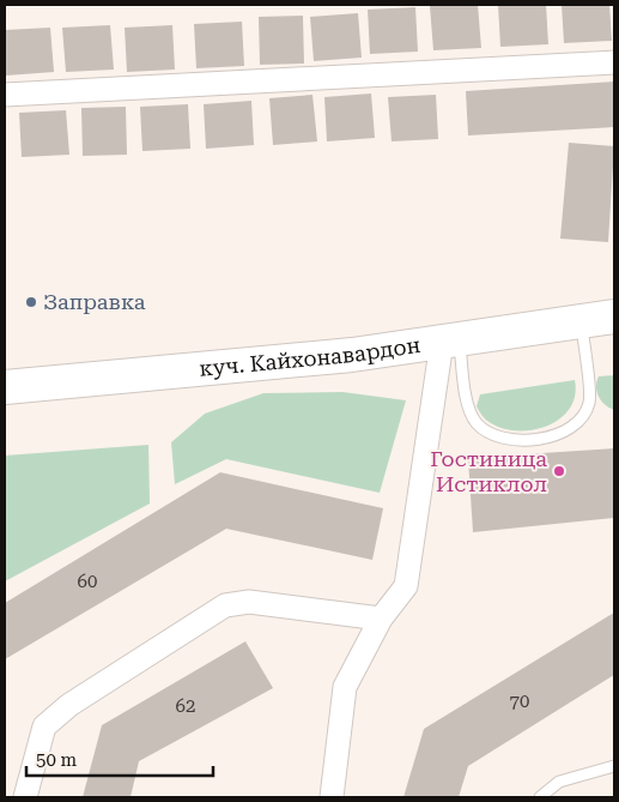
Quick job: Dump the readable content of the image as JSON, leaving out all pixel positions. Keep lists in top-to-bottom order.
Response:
{
  "streets": {
    "main road": ["куч. Кайхонавардон"]
  },
  "places": ["Заправка", "Гостиница Истиклол"],
  "house_numbers": ["60", "70", "62"],
  "scale_bar": "50 m"
}
